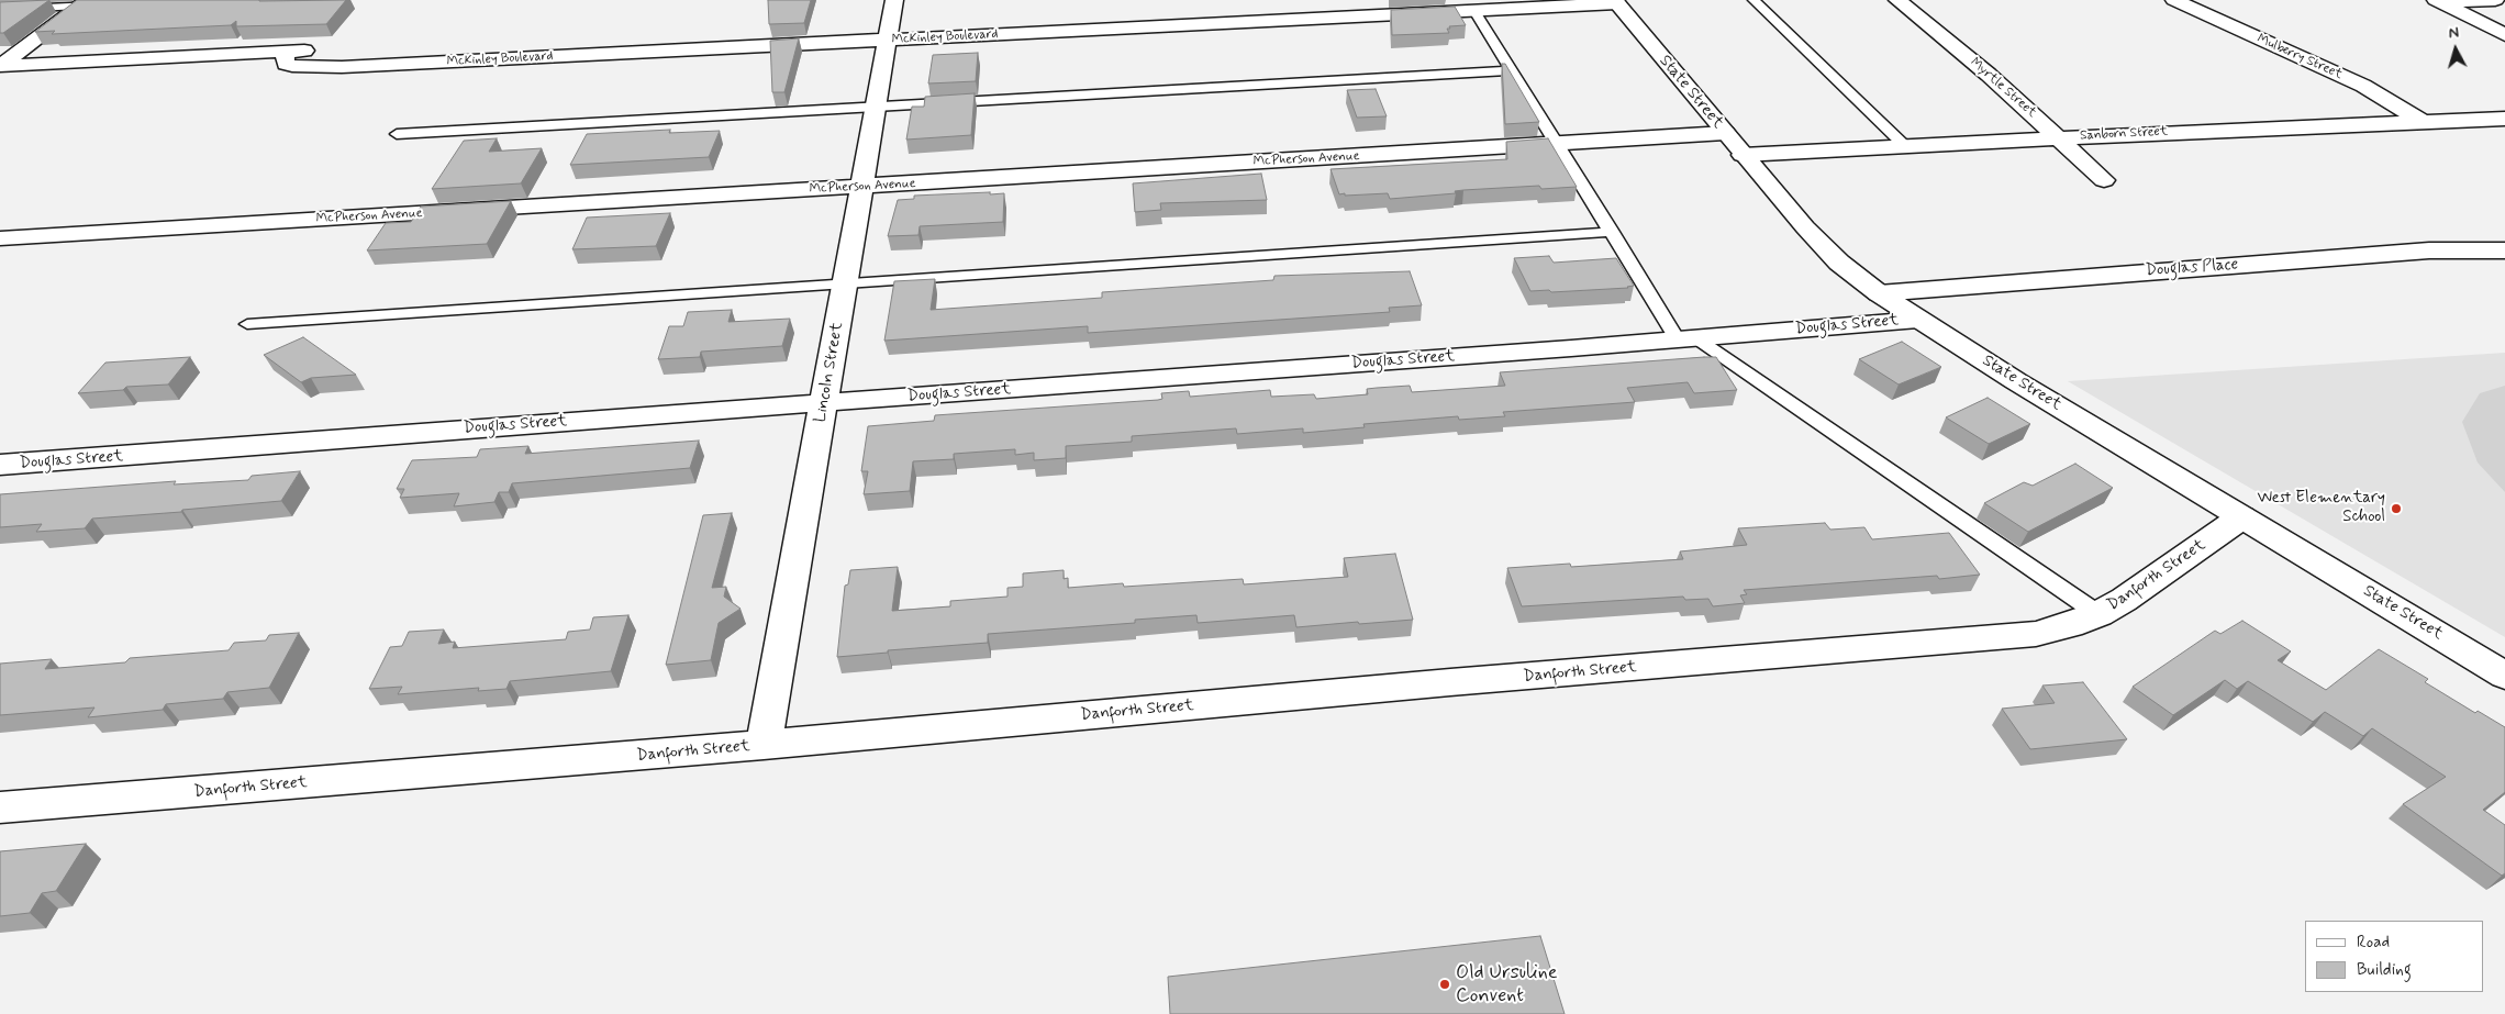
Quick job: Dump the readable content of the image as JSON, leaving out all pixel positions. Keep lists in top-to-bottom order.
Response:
{
  "streets": {
    "street": [
      "McKinley Boulevard",
      "Mulberry Street",
      "Myrtle Street",
      "State Street",
      "Sanborn Street",
      "McPherson Avenue",
      "Douglas Place",
      "Douglas Street",
      "Lincoln Street",
      "Danforth Street"
    ]
  },
  "crossings": [
    ["McKinley Boulevard", "State Street"],
    ["McKinley Boulevard", "Lincoln Street"],
    ["Mulberry Street", "Sanborn Street"],
    ["Myrtle Street", "Sanborn Street"],
    ["State Street", "Sanborn Street"],
    ["State Street", "McPherson Avenue"],
    ["State Street", "Douglas Place"],
    ["State Street", "Douglas Street"],
    ["State Street", "Danforth Street"],
    ["McPherson Avenue", "Lincoln Street"],
    ["Douglas Street", "Lincoln Street"],
    ["Lincoln Street", "Danforth Street"]
  ],
  "places": ["West Elementary School", "Old Ursuline Convent"],
  "legend": ["Road", "Building"],
  "north": "top"
}
